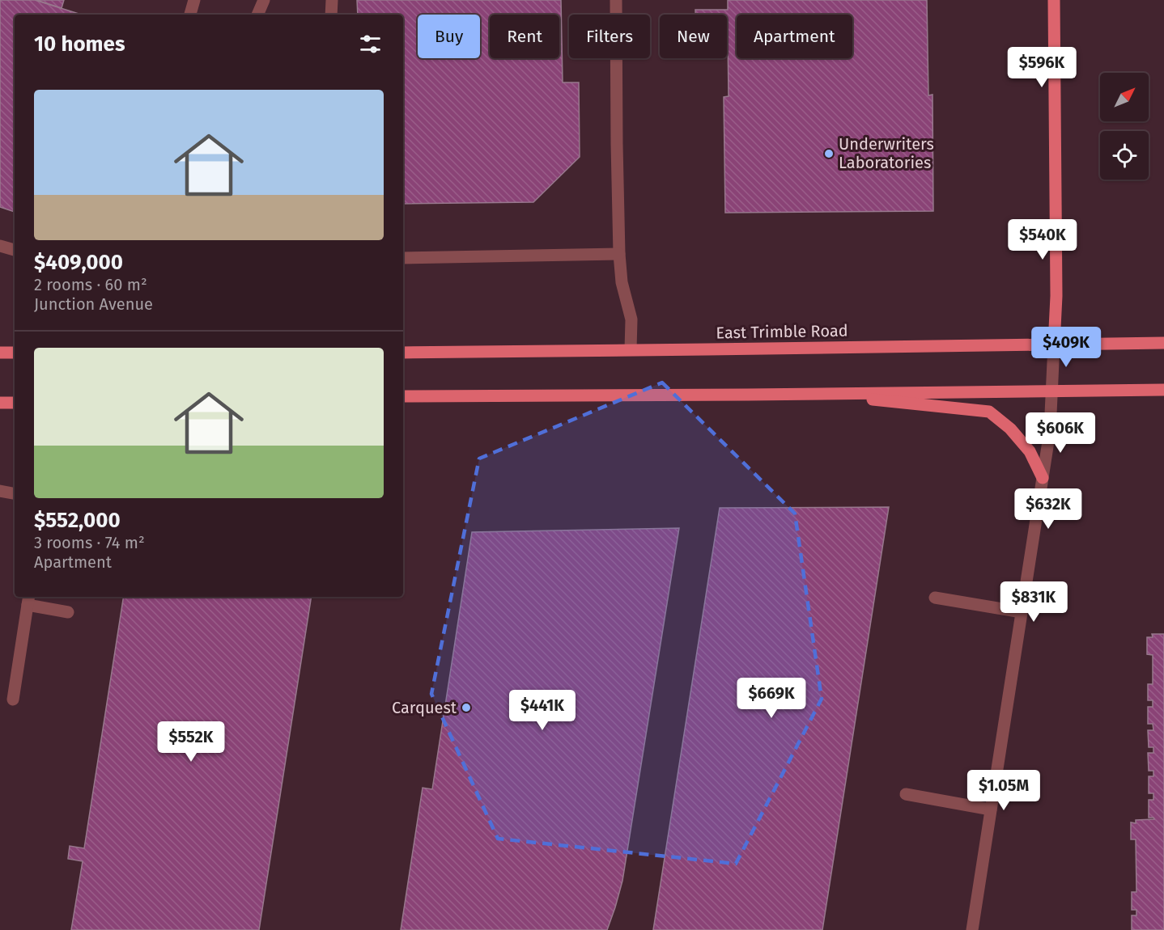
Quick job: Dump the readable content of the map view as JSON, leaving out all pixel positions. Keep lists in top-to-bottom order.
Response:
{
  "streets": {
    "main road": ["East Trimble Road"]
  },
  "places": ["Underwriters Laboratories", "Carquest"],
  "north": "top right",
  "page": {
    "chip": [
      "Buy",
      "Rent",
      "Filters",
      "New",
      "Apartment"
    ],
    "heading": "10 homes",
    "price": [
      "$596K",
      "$540K",
      "$409K",
      "$606K",
      "$632K",
      "$831K",
      "$669K",
      "$441K",
      "$552K",
      "$1.05M"
    ],
    "list": [
      {
        "name": "$409,000",
        "note": "2 rooms · 60 m² · Junction Avenue"
      },
      {
        "name": "$552,000",
        "note": "3 rooms · 74 m² · Apartment"
      }
    ]
  }
}
